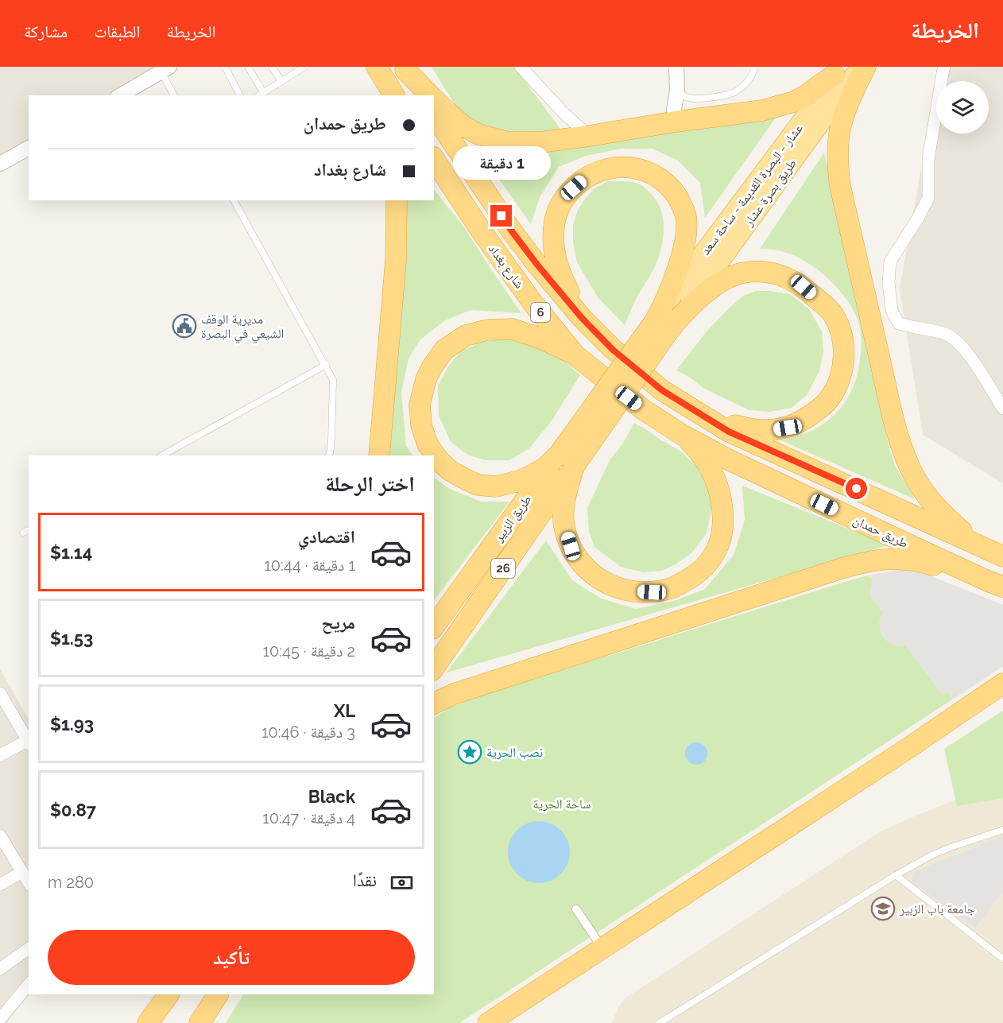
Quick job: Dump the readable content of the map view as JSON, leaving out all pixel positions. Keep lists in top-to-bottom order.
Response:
{
  "streets": {
    "highway": [
      "شارع بغداد",
      "6",
      "طريق الزبير",
      "طريق حمدان",
      "26"
    ],
    "main road": ["عشار - البصرة القديمة - ساحة سعد", "طريق بصرة عشار"]
  },
  "crossings": [
    ["عشار - البصرة القديمة - ساحة سعد", "طريق بصرة عشار"],
    ["عشار - البصرة القديمة - ساحة سعد", "26"],
    ["طريق بصرة عشار", "26"],
    ["شارع بغداد", "6"],
    ["شارع بغداد", "طريق حمدان"],
    ["طريق الزبير", "26"]
  ],
  "parks": ["ساحة الحرية"],
  "places": {
    "public building": ["مديرية الوقف الشيعي في البصرة"],
    "place": ["نصب الحرية"],
    "school or university": ["جامعة باب الزبير"]
  },
  "page": {
    "header": "الخريطة",
    "nav": ["الخريطة", "الطبقات", "مشاركة"],
    "banner": ["طريق حمدان", "شارع بغداد"],
    "bubble": "1 دقيقة",
    "heading": "اختر الرحلة",
    "list": [
      {
        "name": "اقتصادي",
        "note": "1 دقيقة · 10:44",
        "value": "$1.14"
      },
      {
        "name": "مريح",
        "note": "2 دقيقة · 10:45",
        "value": "$1.53"
      },
      {
        "name": "XL",
        "note": "3 دقيقة · 10:46",
        "value": "$1.93"
      },
      {
        "name": "Black",
        "note": "4 دقيقة · 10:47",
        "value": "$0.87"
      }
    ],
    "pay": ["نقدًا", "280 m"],
    "buttons": "تأكيد"
  }
}
